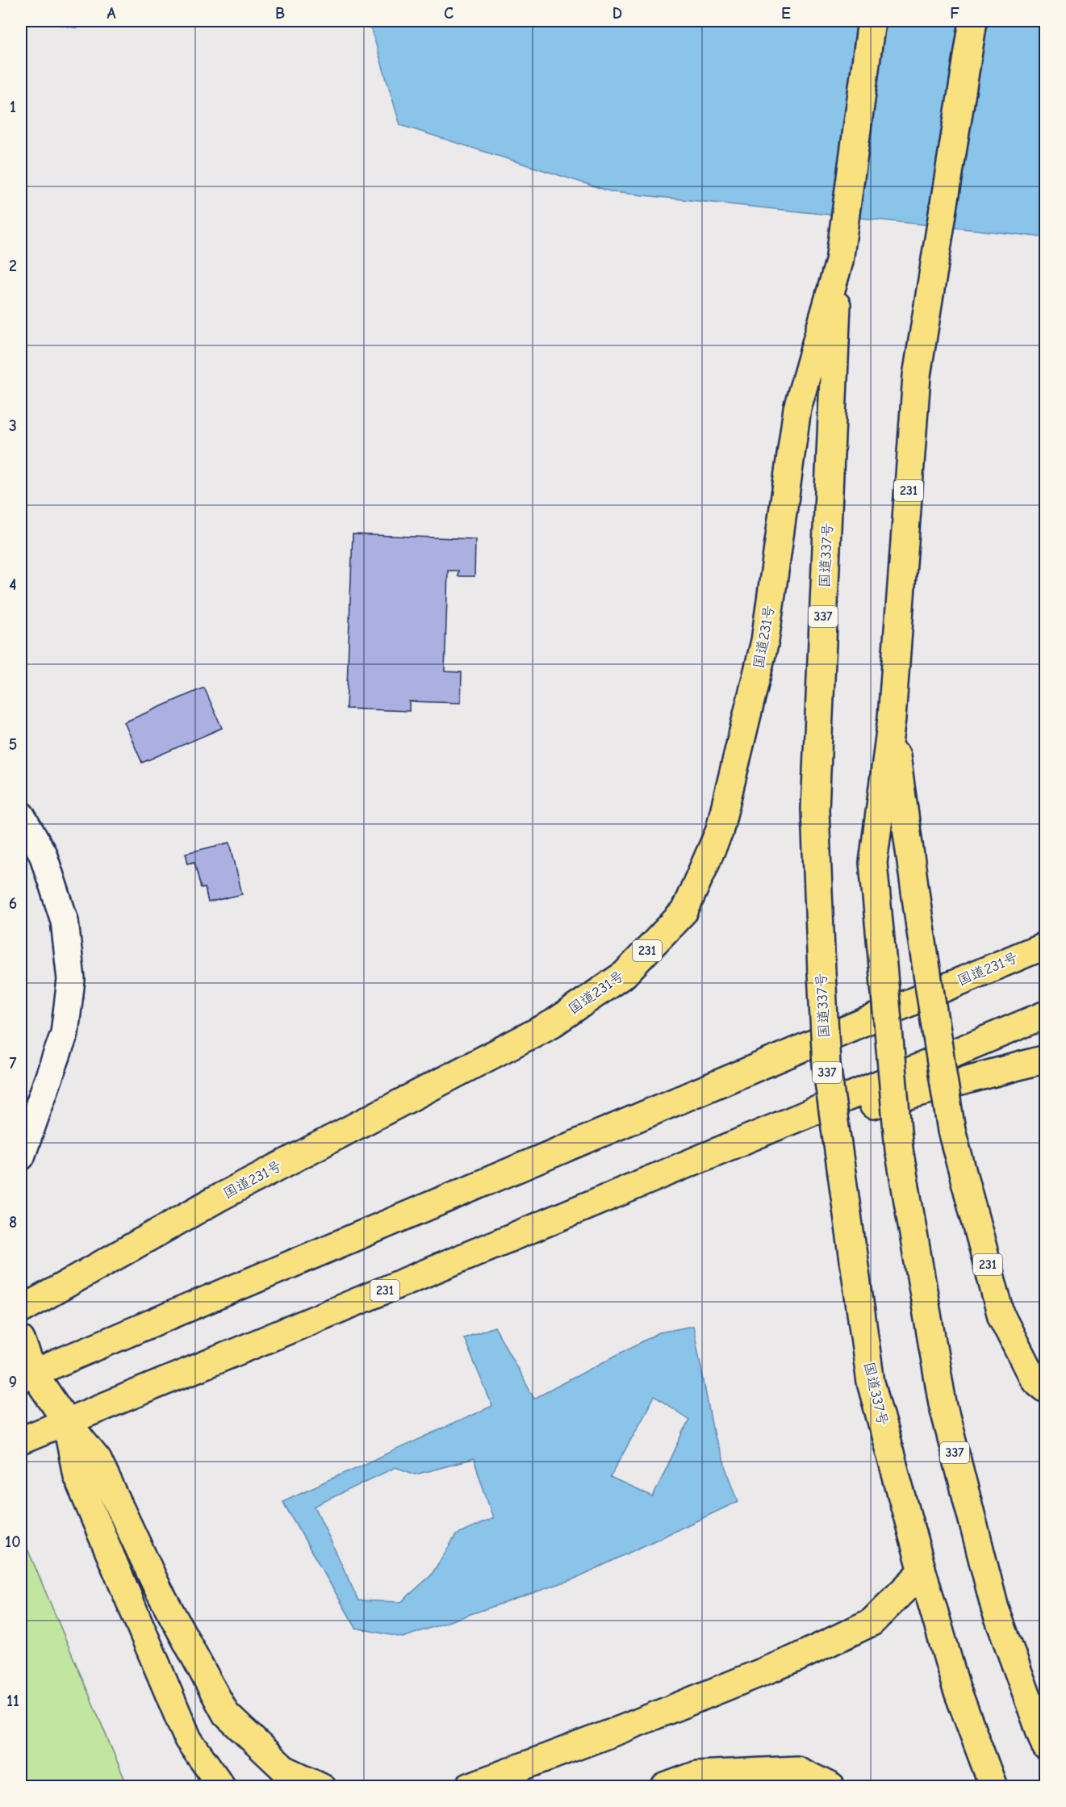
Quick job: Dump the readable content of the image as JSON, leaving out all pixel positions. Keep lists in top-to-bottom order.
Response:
{
  "streets": {
    "highway": [
      "231",
      "国道337号",
      "337",
      "国道231号"
    ]
  },
  "crossings": [
    ["231", "国道337号"],
    ["231", "337"],
    ["231", "国道231号"],
    ["国道337号", "国道231号"]
  ],
  "grid": {
    "columns": [
      "A",
      "B",
      "C",
      "D",
      "E",
      "F"
    ],
    "rows": [
      "1",
      "2",
      "3",
      "4",
      "5",
      "6",
      "7",
      "8",
      "9",
      "10",
      "11"
    ]
  }
}
